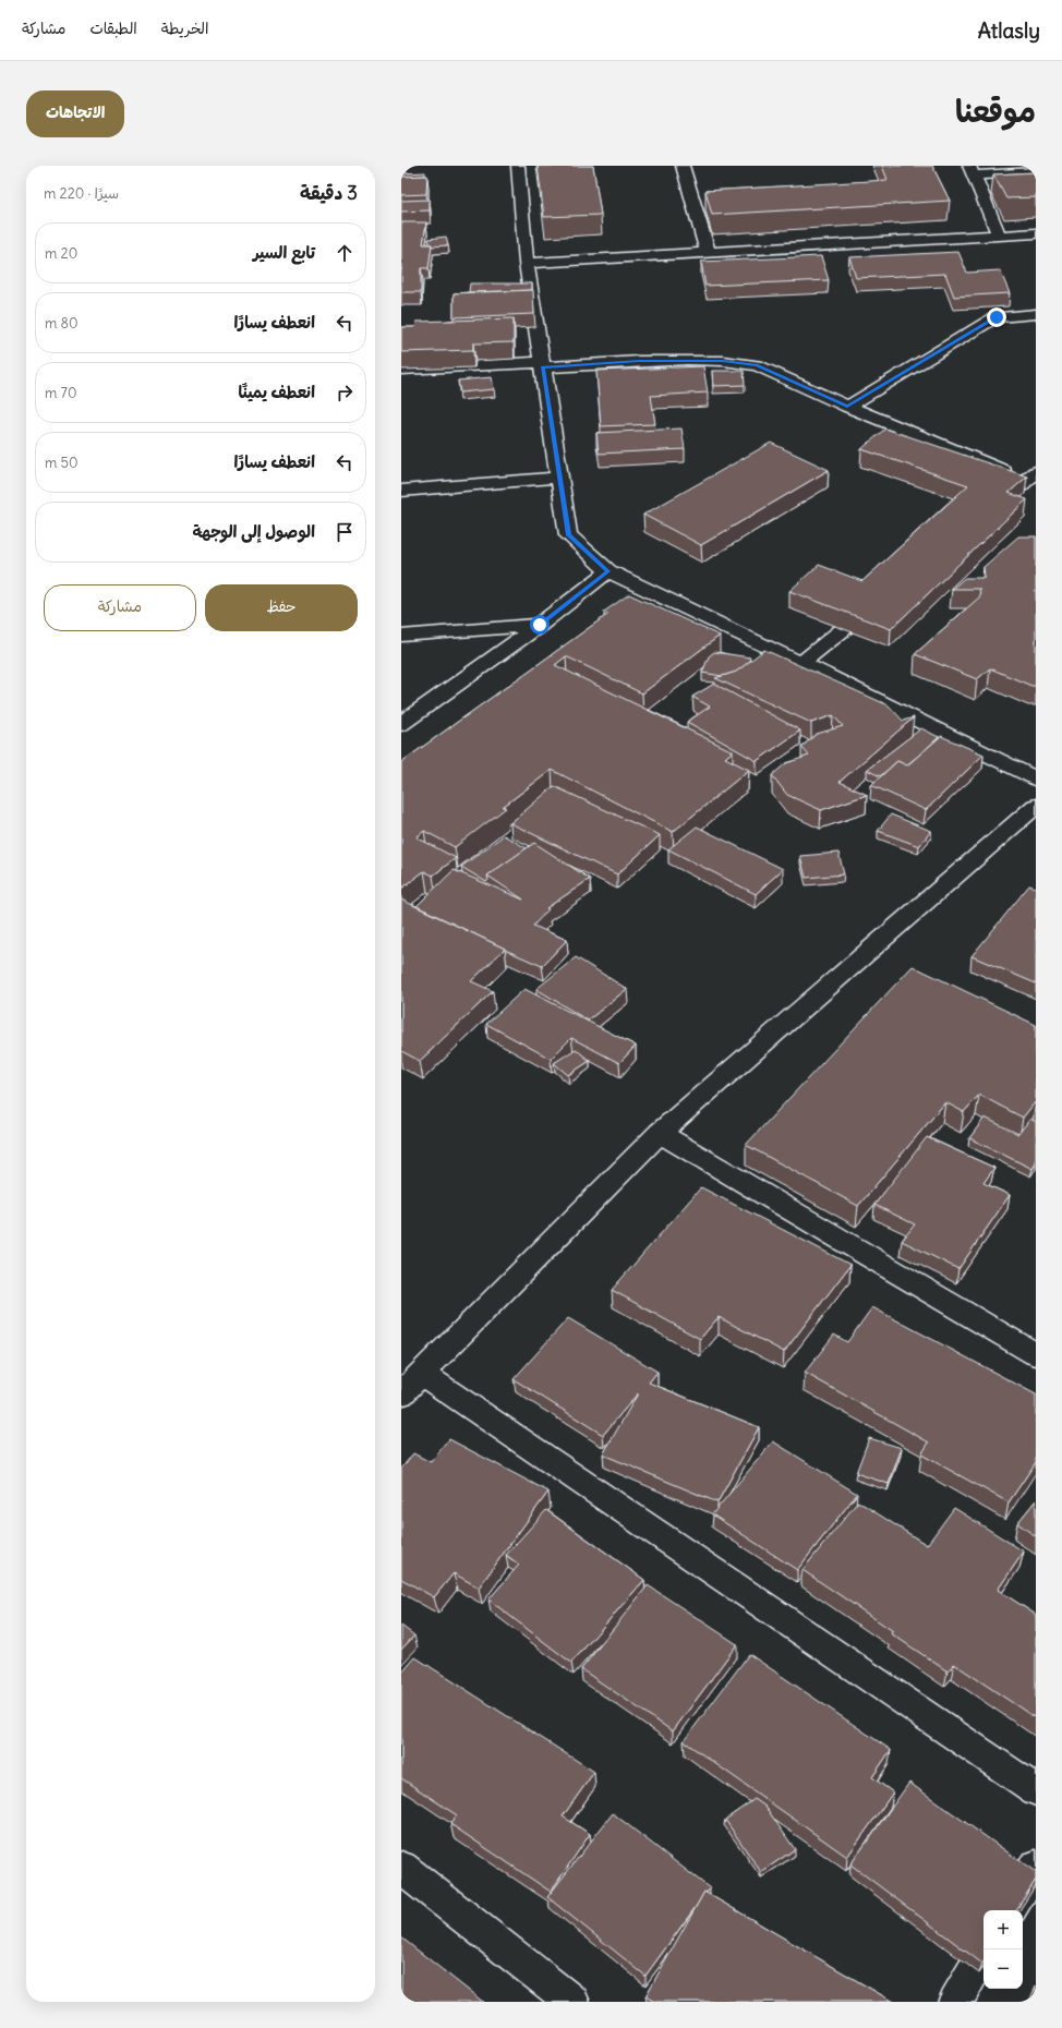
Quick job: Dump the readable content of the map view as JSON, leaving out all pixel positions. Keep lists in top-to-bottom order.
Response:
{
  "page": {
    "header": "Atlasly",
    "nav": ["الخريطة", "الطبقات", "مشاركة"],
    "title": "موقعنا",
    "buttons": [
      "الاتجاهات",
      ["حفظ", "مشاركة"]
    ],
    "heading": ["3 دقيقة", "سيرًا · 220 m"],
    "list": [
      ["تابع السير", "20 m"],
      ["انعطف يسارًا", "80 m"],
      ["انعطف يمينًا", "70 m"],
      ["انعطف يسارًا", "50 m"],
      "الوصول إلى الوجهة"
    ],
    "map_buttons": ["+", "−"]
  }
}
